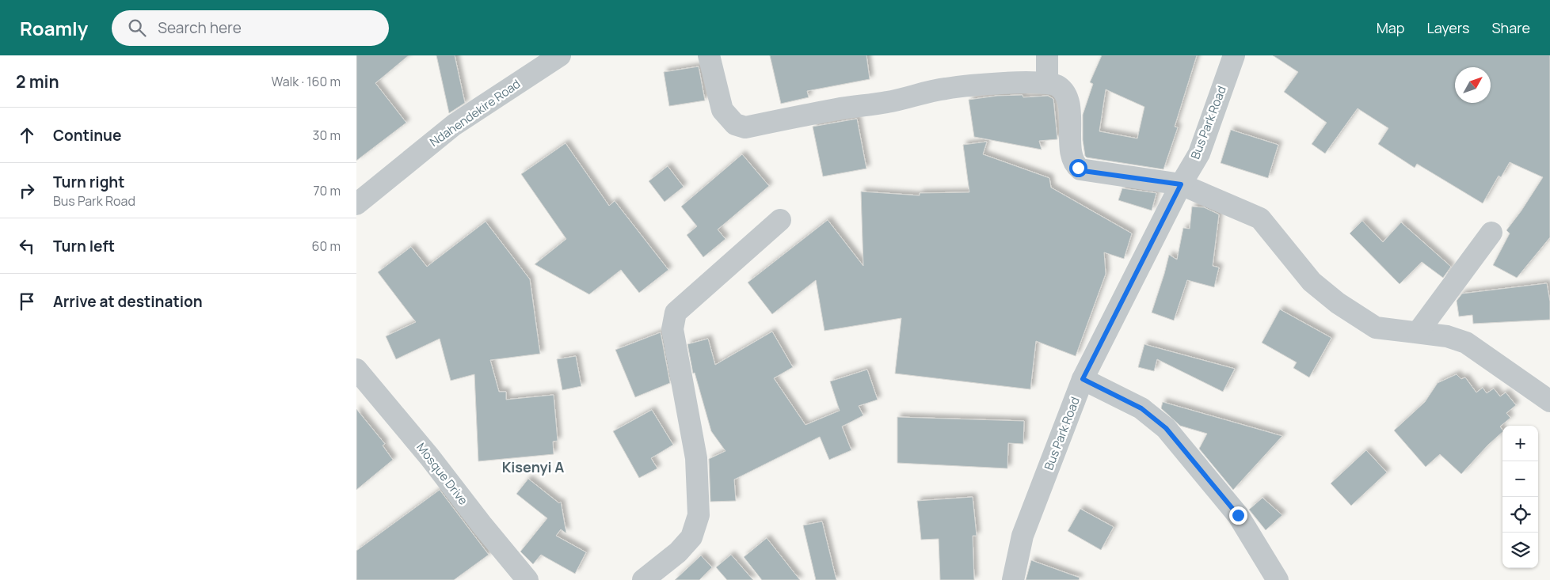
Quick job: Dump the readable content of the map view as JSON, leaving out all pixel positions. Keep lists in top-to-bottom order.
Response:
{
  "streets": {
    "street": ["Ndahendekire Road", "Bus Park Road", "Mosque Drive"]
  },
  "districts": ["Kisenyi A"],
  "north": "top right",
  "page": {
    "header": "Roamly",
    "search": "Search here",
    "nav": ["Map", "Layers", "Share"],
    "heading": ["2 min", "Walk · 160 m"],
    "list": [
      ["Continue", "30 m"],
      ["Turn right", "Bus Park Road", "70 m"],
      ["Turn left", "60 m"],
      "Arrive at destination"
    ],
    "map_buttons": ["+", "−"]
  }
}
